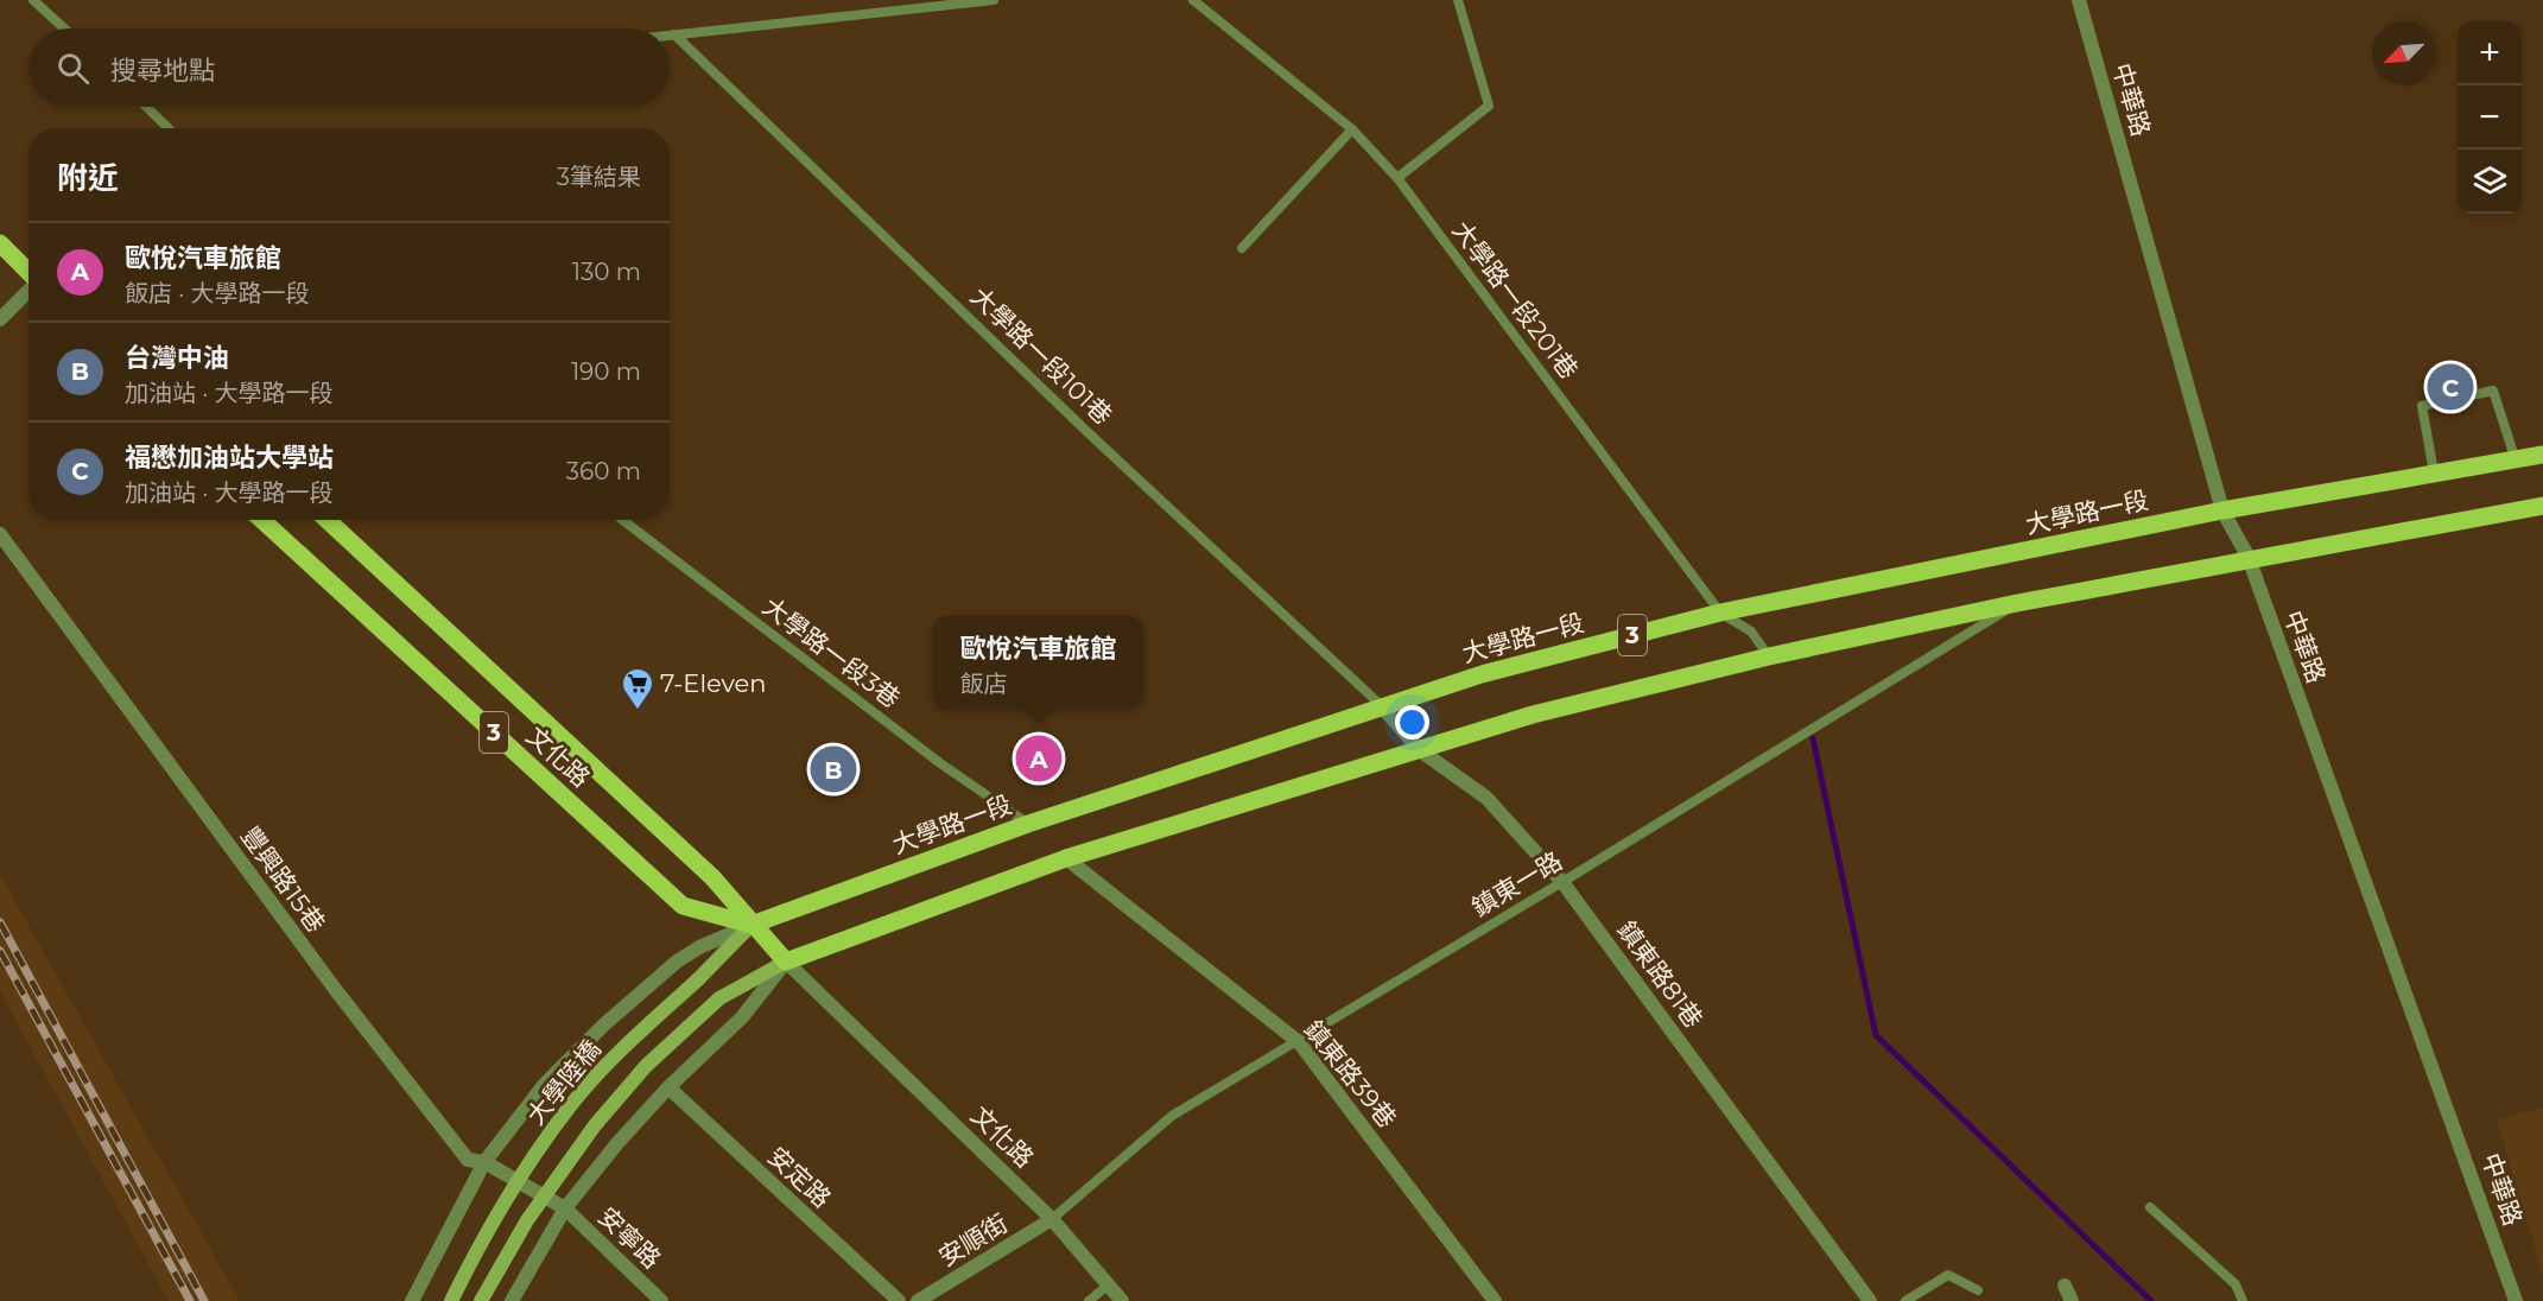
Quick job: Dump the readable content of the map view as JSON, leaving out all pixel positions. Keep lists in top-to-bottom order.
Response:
{
  "streets": {
    "main road": ["大學路一段", "3", "文化路"],
    "street": [
      "中華路",
      "豐興路15巷",
      "鎮東路81巷",
      "鎮東路39巷",
      "大學陸橋",
      "安定路",
      "安寧路",
      "安順街"
    ],
    "lane": [
      "大學路一段201巷",
      "大學路一段101巷",
      "大學路一段3巷",
      "鎮東一路"
    ]
  },
  "crossings": [
    ["中華路", "大學路一段"],
    ["中華路", "3"],
    ["大學路一段201巷", "大學路一段"],
    ["大學路一段201巷", "3"],
    ["大學路一段101巷", "大學路一段"],
    ["大學路一段101巷", "鎮東路81巷"],
    ["大學路一段", "大學路一段3巷"],
    ["大學路一段", "文化路"],
    ["大學路一段", "鎮東路81巷"],
    ["大學路一段", "大學陸橋"],
    ["3", "文化路"],
    ["3", "鎮東一路"],
    ["3", "鎮東路81巷"],
    ["3", "鎮東路39巷"],
    ["3", "大學陸橋"],
    ["文化路", "鎮東一路"],
    ["文化路", "大學陸橋"],
    ["文化路", "安順街"],
    ["豐興路15巷", "安寧路"],
    ["鎮東一路", "鎮東路81巷"],
    ["鎮東一路", "鎮東路39巷"],
    ["鎮東一路", "安順街"]
  ],
  "places": {
    "supermarket": ["7-Eleven"]
  },
  "north": "bottom left",
  "page": {
    "map_buttons": ["+", "−"],
    "search": "搜尋地點",
    "heading": ["附近", "3筆結果"],
    "list": [
      {
        "mark": "A",
        "name": "歐悅汽車旅館",
        "note": "飯店 · 大學路一段",
        "value": "130 m"
      },
      {
        "mark": "B",
        "name": "台灣中油",
        "note": "加油站 · 大學路一段",
        "value": "190 m"
      },
      {
        "mark": "C",
        "name": "福懋加油站大學站",
        "note": "加油站 · 大學路一段",
        "value": "360 m"
      }
    ],
    "pins": ["C", "A", "B"],
    "popup": ["歐悅汽車旅館", "飯店"]
  }
}
